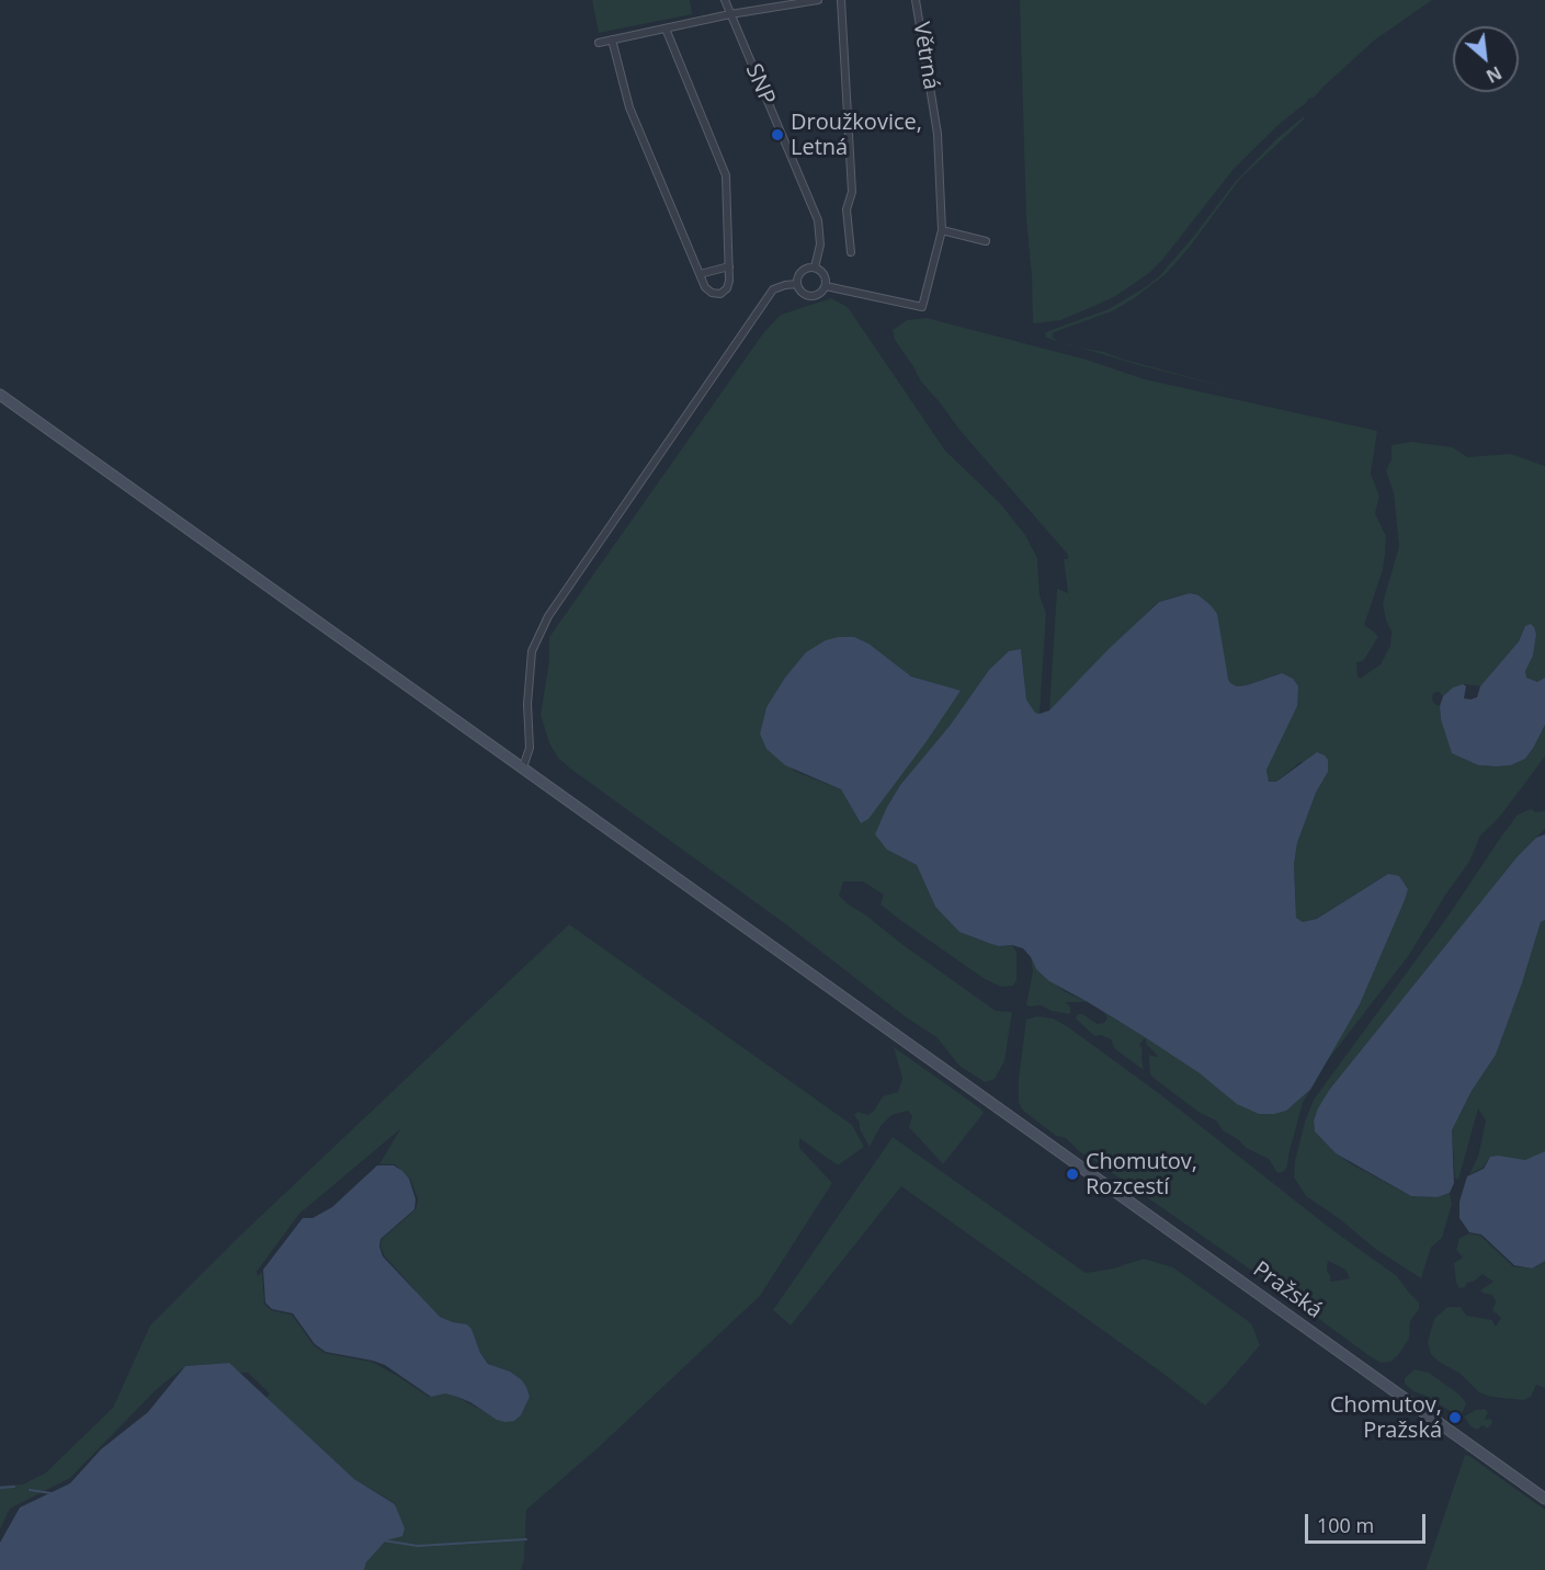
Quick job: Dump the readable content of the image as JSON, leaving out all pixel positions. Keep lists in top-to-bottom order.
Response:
{
  "streets": {
    "main road": ["Pražská"],
    "street": ["Větrná", "SNP"]
  },
  "crossings": [
    ["Větrná", "SNP"]
  ],
  "places": ["Droužkovice, Letná", "Chomutov, Rozcestí", "Chomutov, Pražská"],
  "scale_bar": "100 m",
  "north": "bottom right"
}
